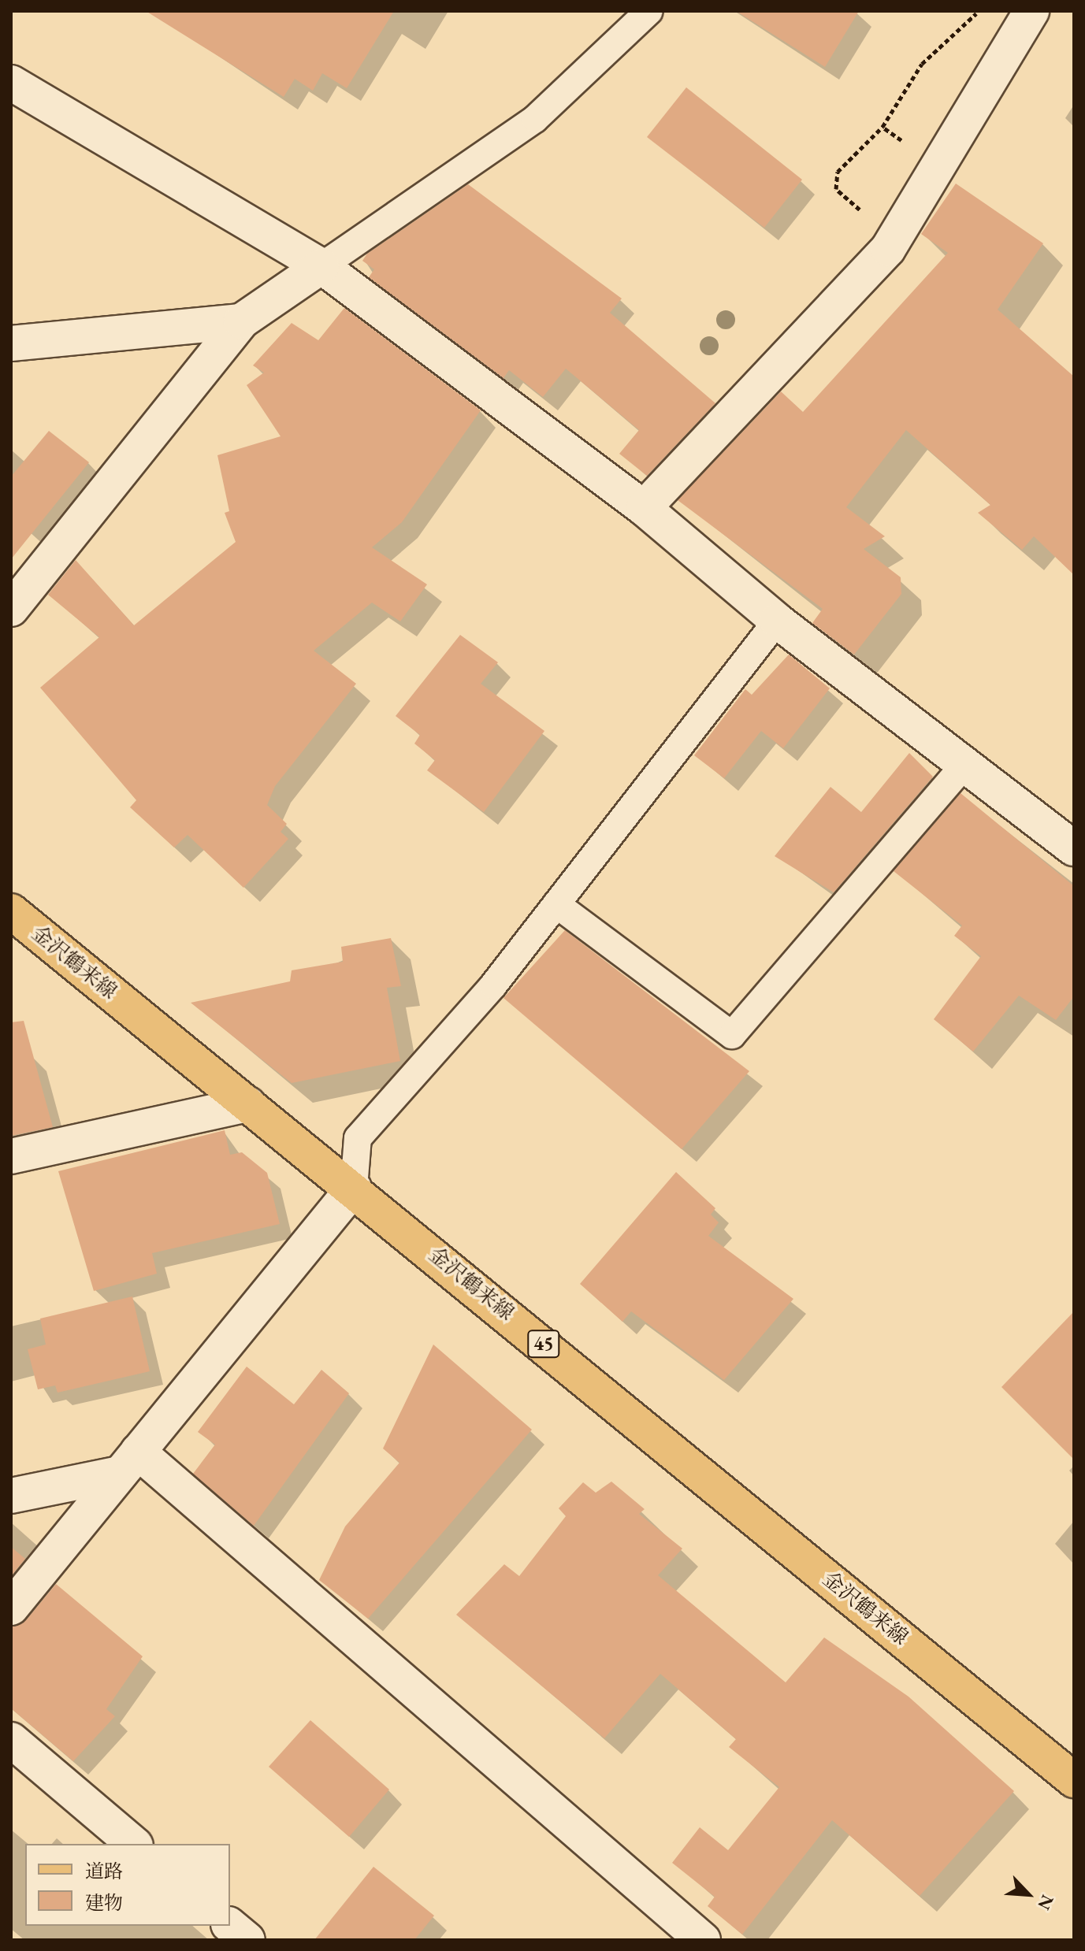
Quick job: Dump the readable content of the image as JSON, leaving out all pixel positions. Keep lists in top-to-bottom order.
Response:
{
  "streets": {
    "main road": ["金沢鶴来線", "45"]
  },
  "legend": ["道路", "建物"],
  "north": "bottom right"
}
